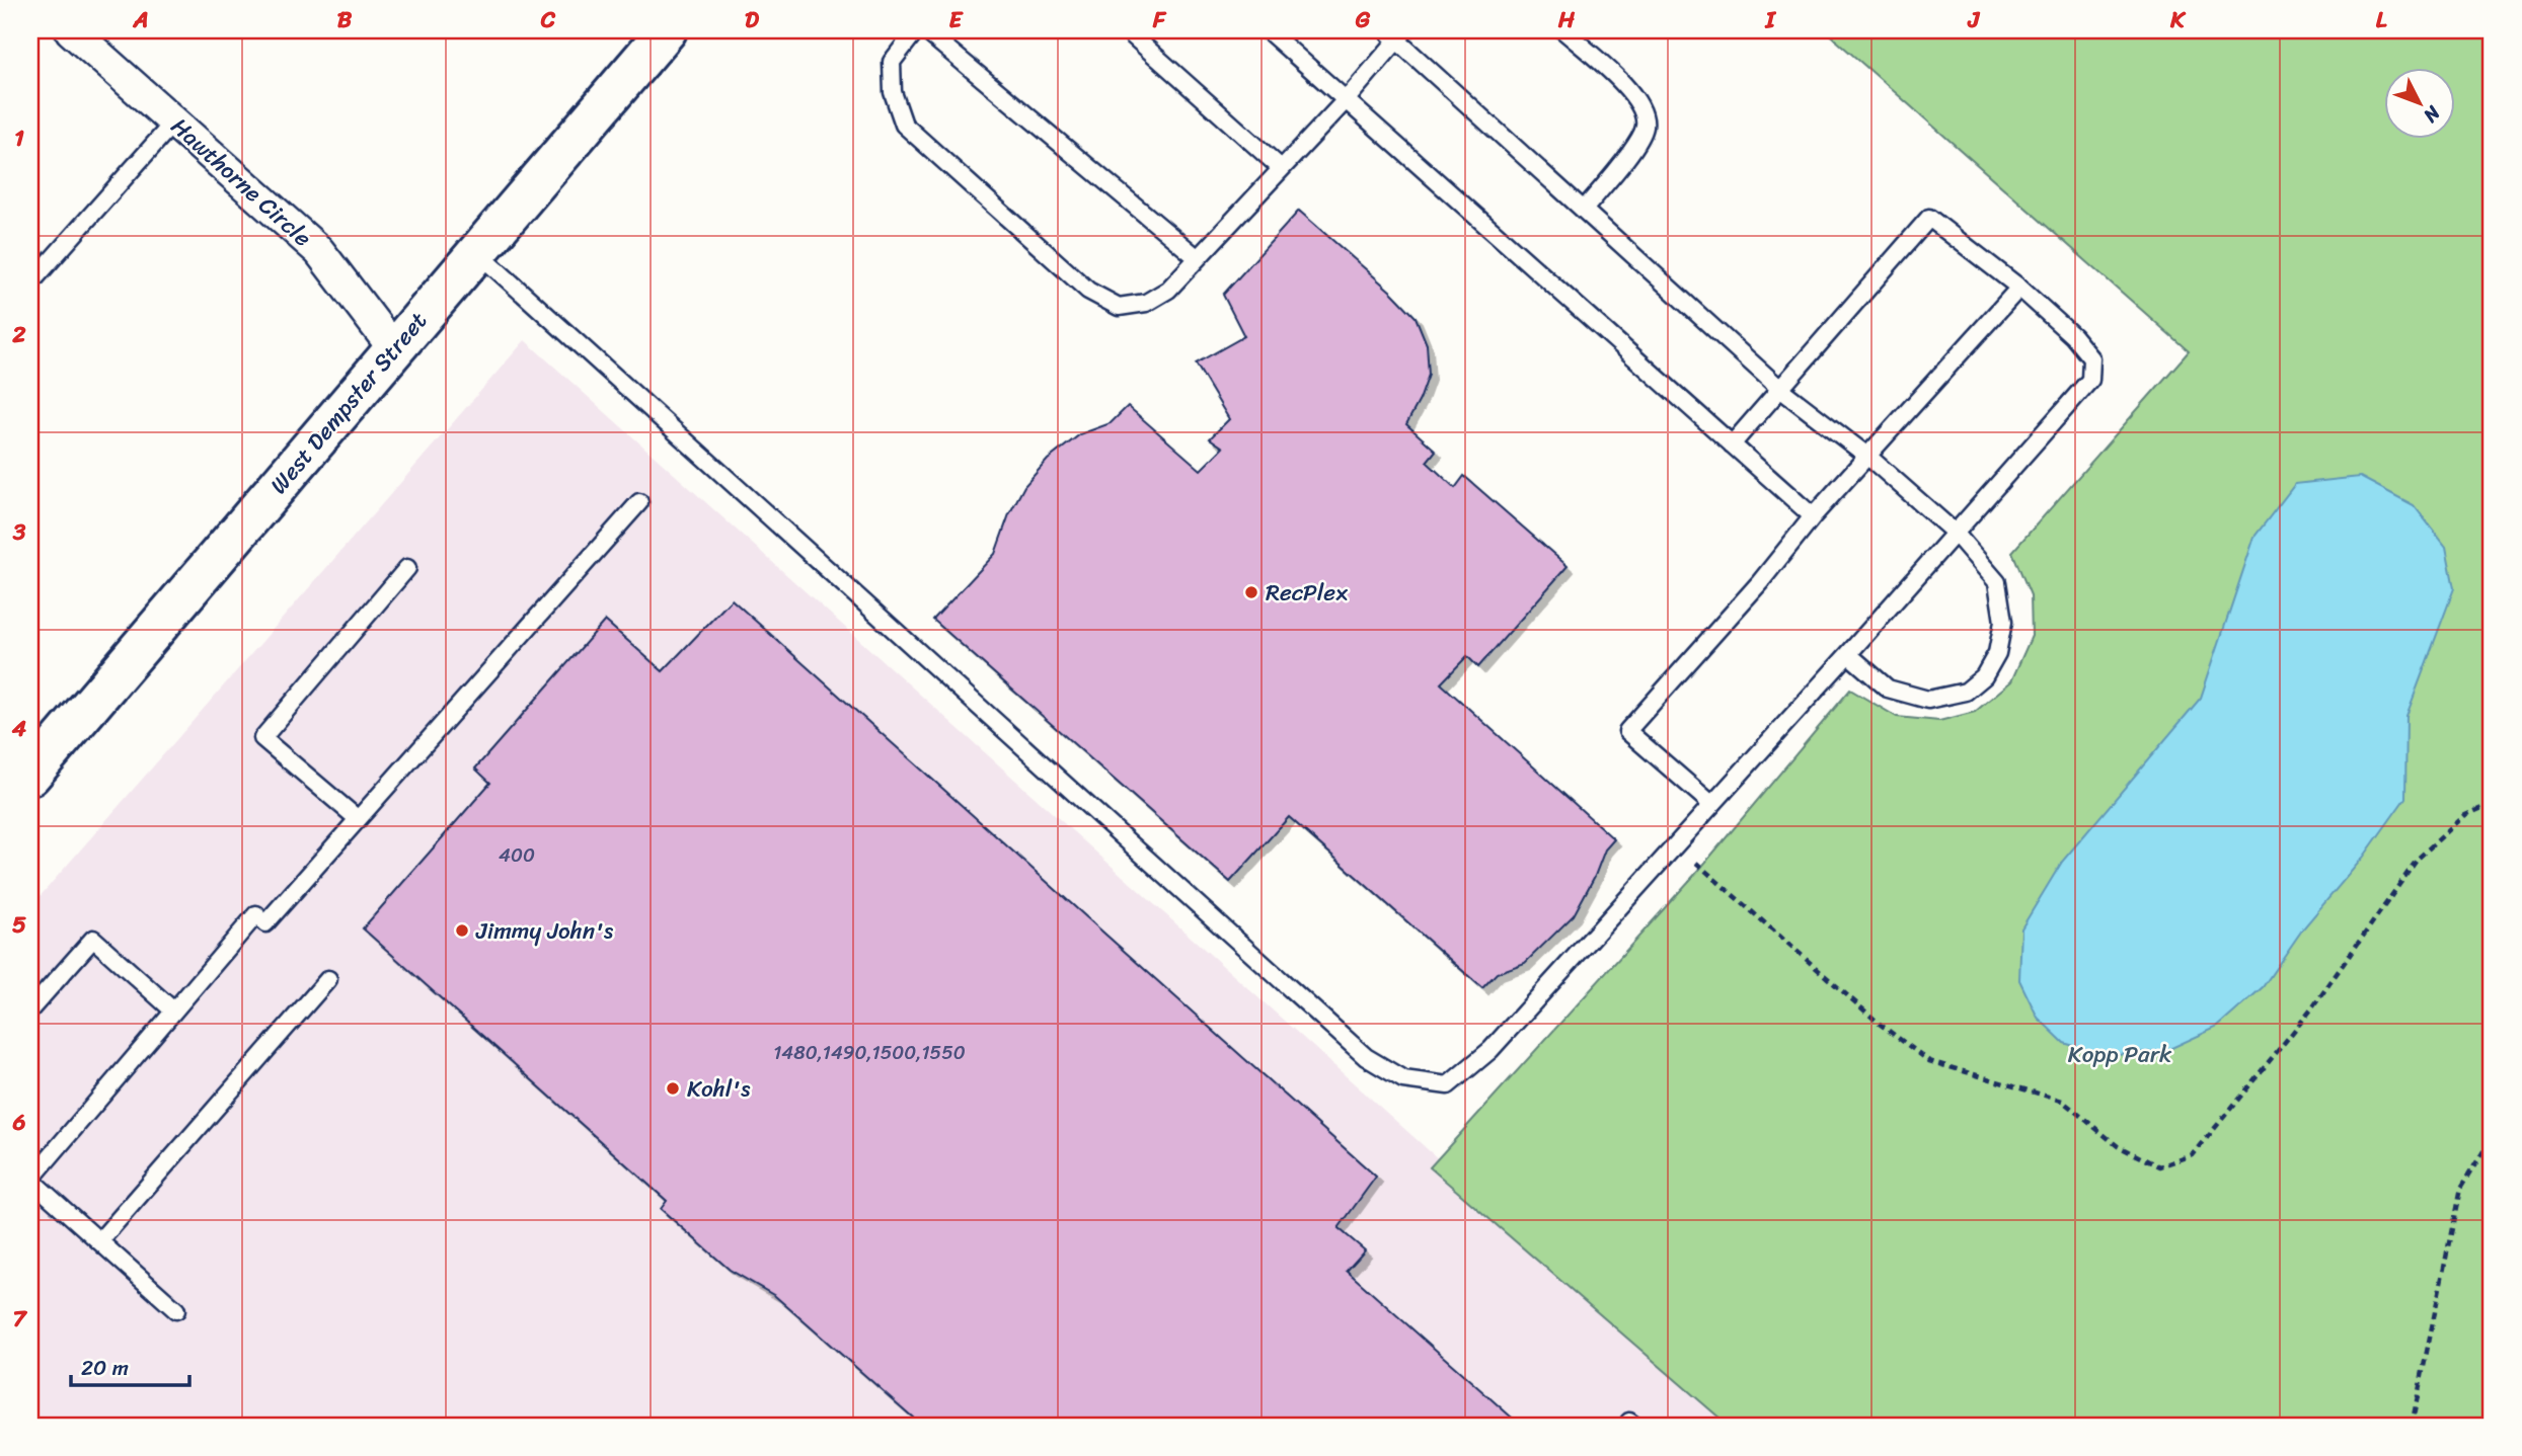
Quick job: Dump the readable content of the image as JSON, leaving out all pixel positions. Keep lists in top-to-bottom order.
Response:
{
  "streets": {
    "main road": ["West Dempster Street"],
    "street": ["Hawthorne Circle"]
  },
  "crossings": [
    ["Hawthorne Circle", "West Dempster Street"]
  ],
  "parks": ["Kopp Park"],
  "places": ["RecPlex", "Jimmy John's", "Kohl's"],
  "house_numbers": ["400", "1480,1490,1500,1550"],
  "scale_bar": "20 m",
  "north": "bottom right",
  "grid": {
    "columns": [
      "A",
      "B",
      "C",
      "D",
      "E",
      "F",
      "G",
      "H",
      "I",
      "J",
      "K",
      "L"
    ],
    "rows": [
      "1",
      "2",
      "3",
      "4",
      "5",
      "6",
      "7"
    ]
  }
}
